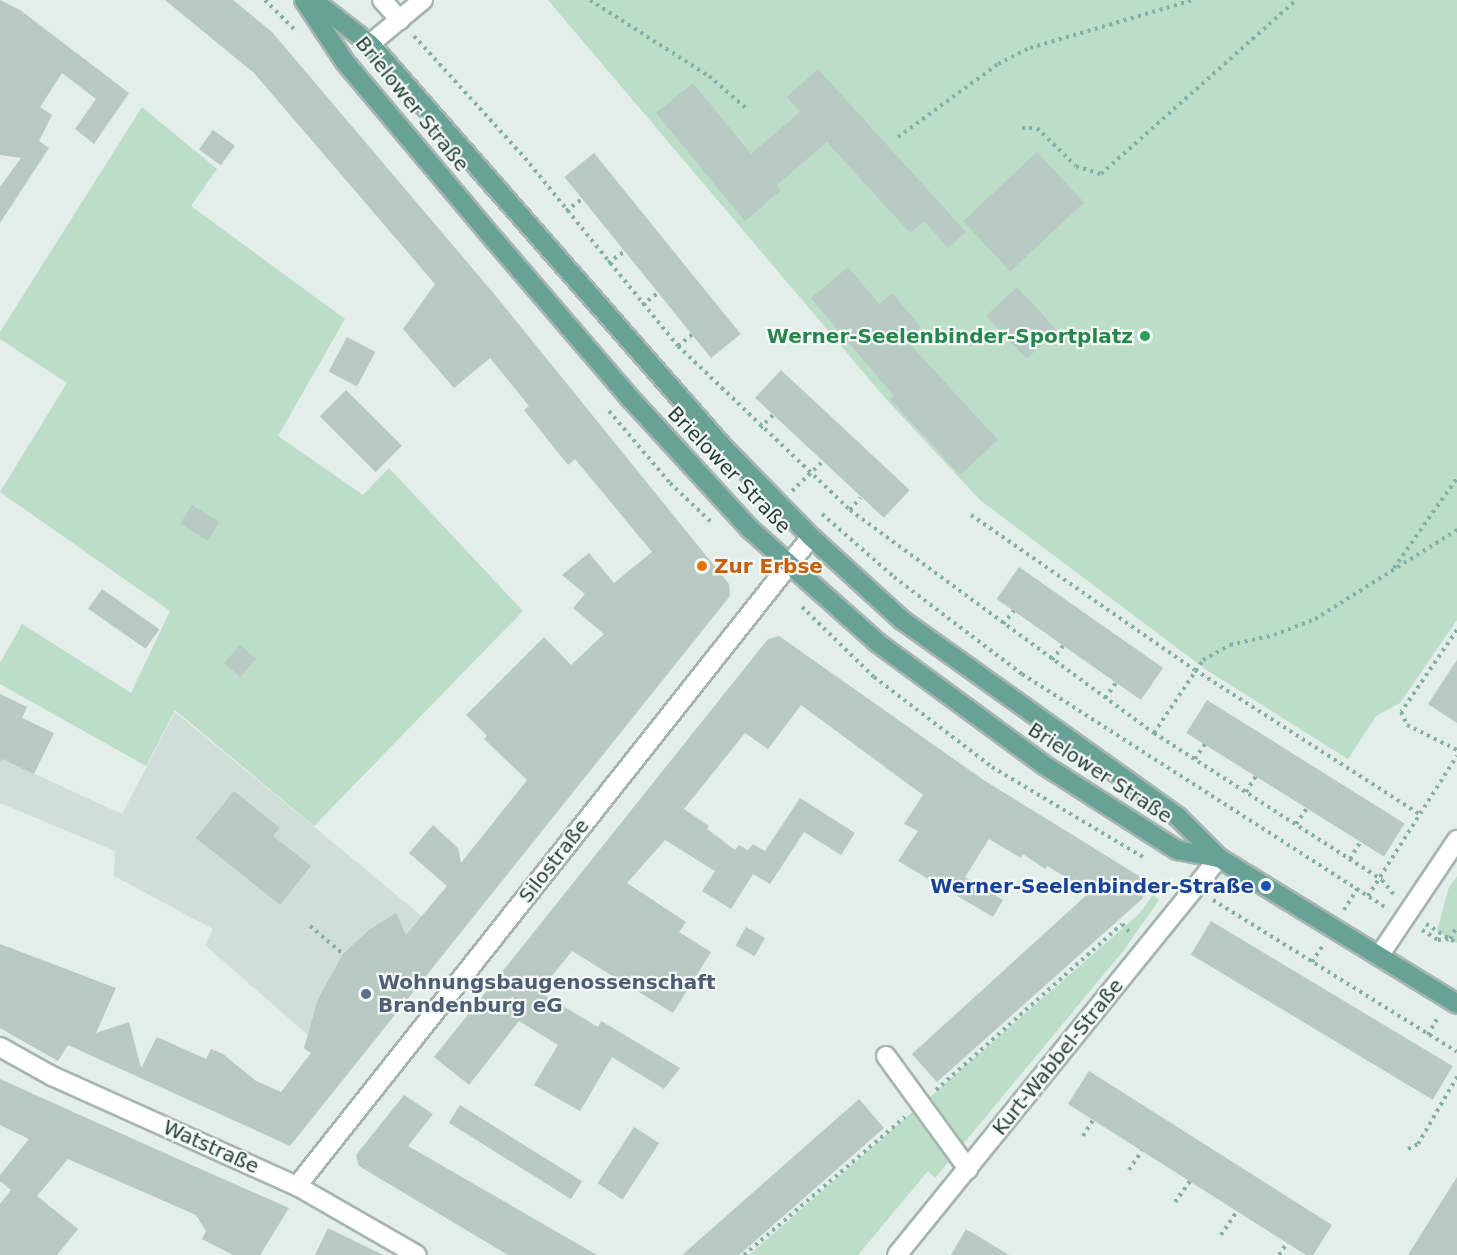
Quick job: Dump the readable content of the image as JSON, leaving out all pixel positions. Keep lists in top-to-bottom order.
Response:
{
  "streets": {
    "main road": ["Brielower Straße"],
    "street": ["Silostraße", "Kurt-Wabbel-Straße", "Watstraße"]
  },
  "crossings": [
    ["Brielower Straße", "Silostraße"],
    ["Brielower Straße", "Kurt-Wabbel-Straße"],
    ["Silostraße", "Watstraße"]
  ],
  "places": [
    "Werner-Seelenbinder-Sportplatz",
    "Zur Erbse",
    "Werner-Seelenbinder-Straße",
    "Wohnungsbaugenossenschaft Brandenburg eG"
  ]
}
